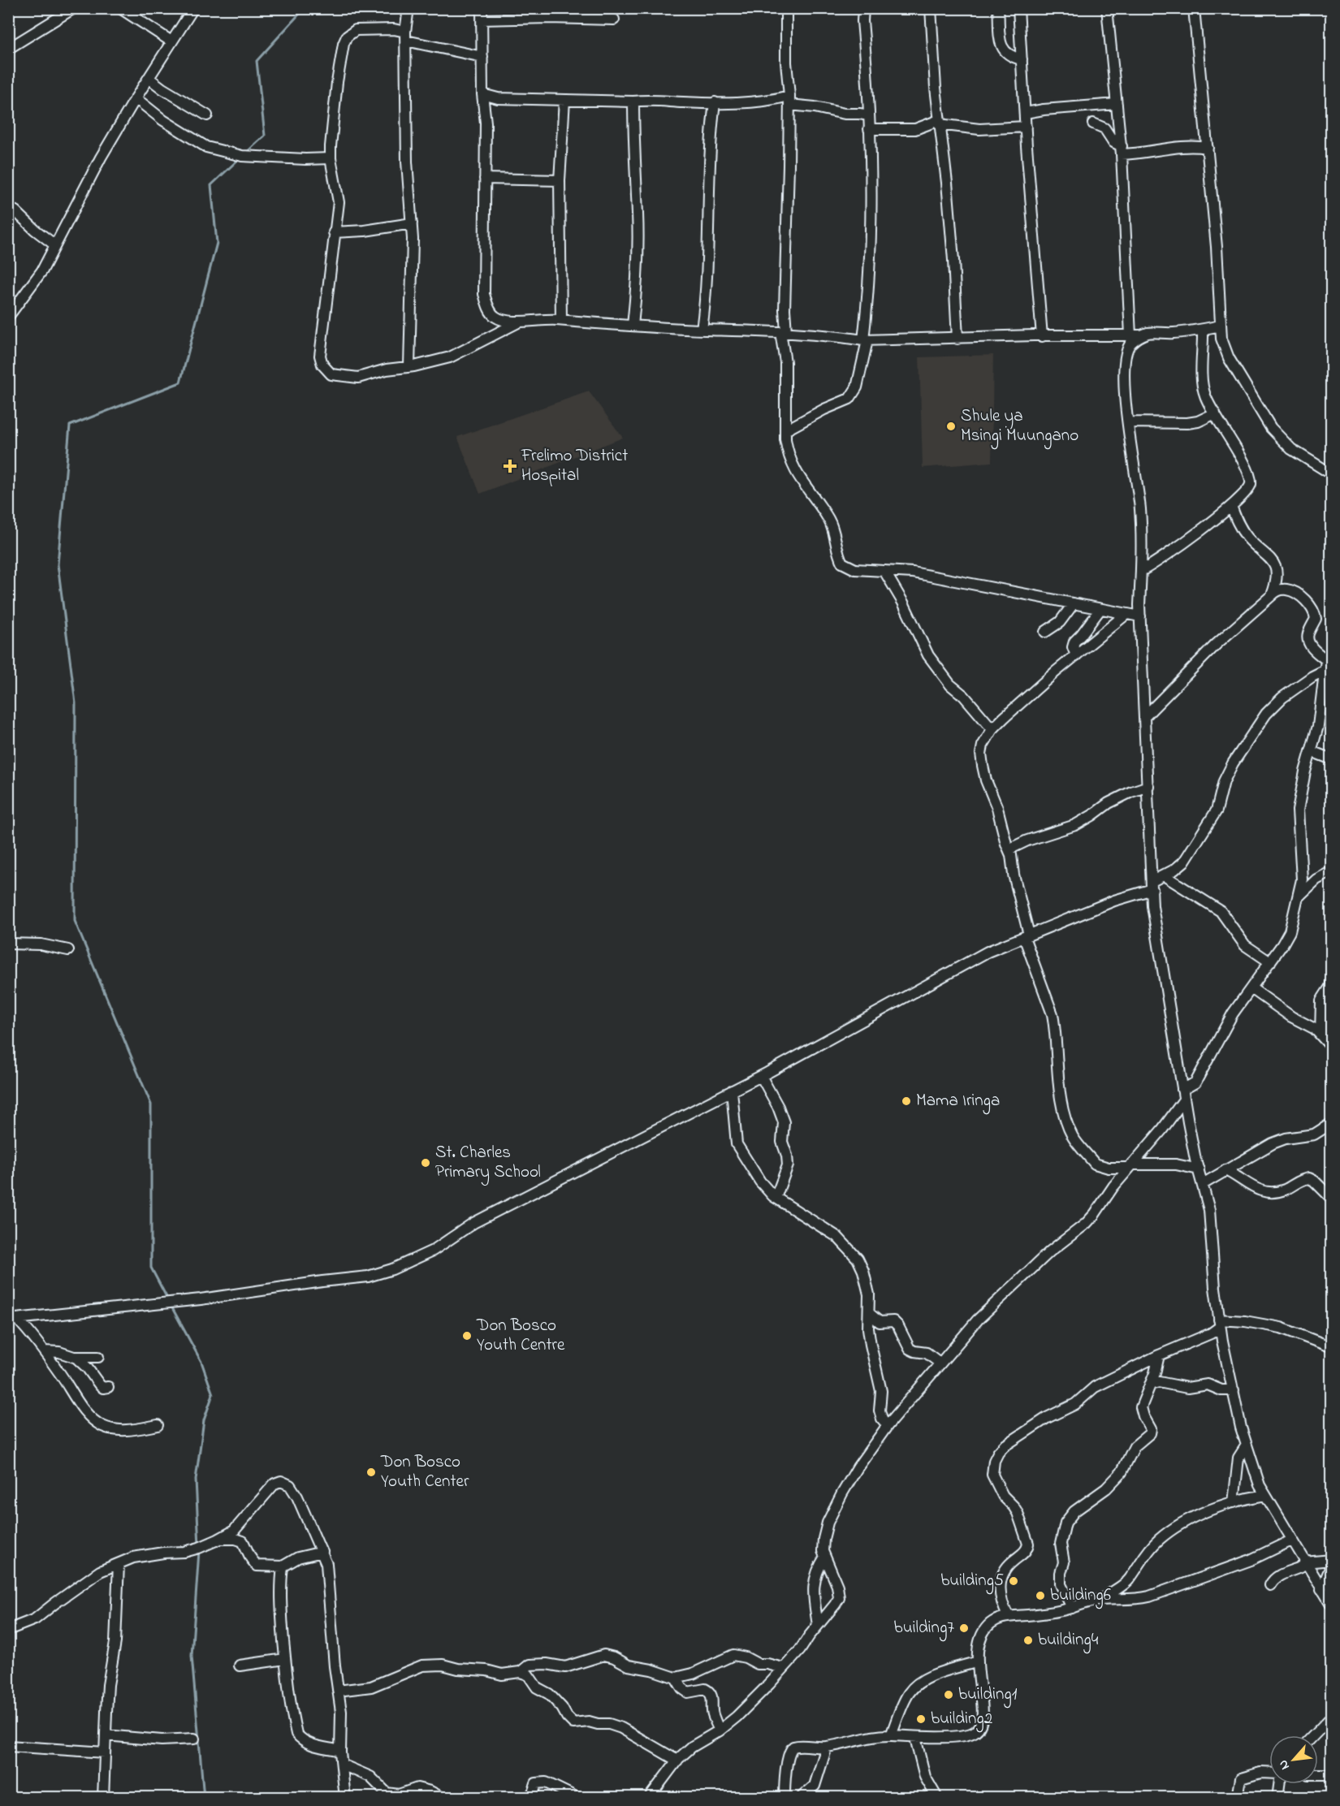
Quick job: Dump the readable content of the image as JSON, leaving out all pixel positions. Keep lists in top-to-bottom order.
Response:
{
  "places": {
    "other": [
      "Shule ya Msingi Muungano",
      "Mama Iringa",
      "St. Charles Primary School",
      "Don Bosco Youth Centre",
      "Don Bosco Youth Center",
      "building5",
      "building6",
      "building7",
      "building4",
      "building1",
      "building2"
    ],
    "health": ["Frelimo District Hospital"]
  },
  "north": "bottom left"
}
